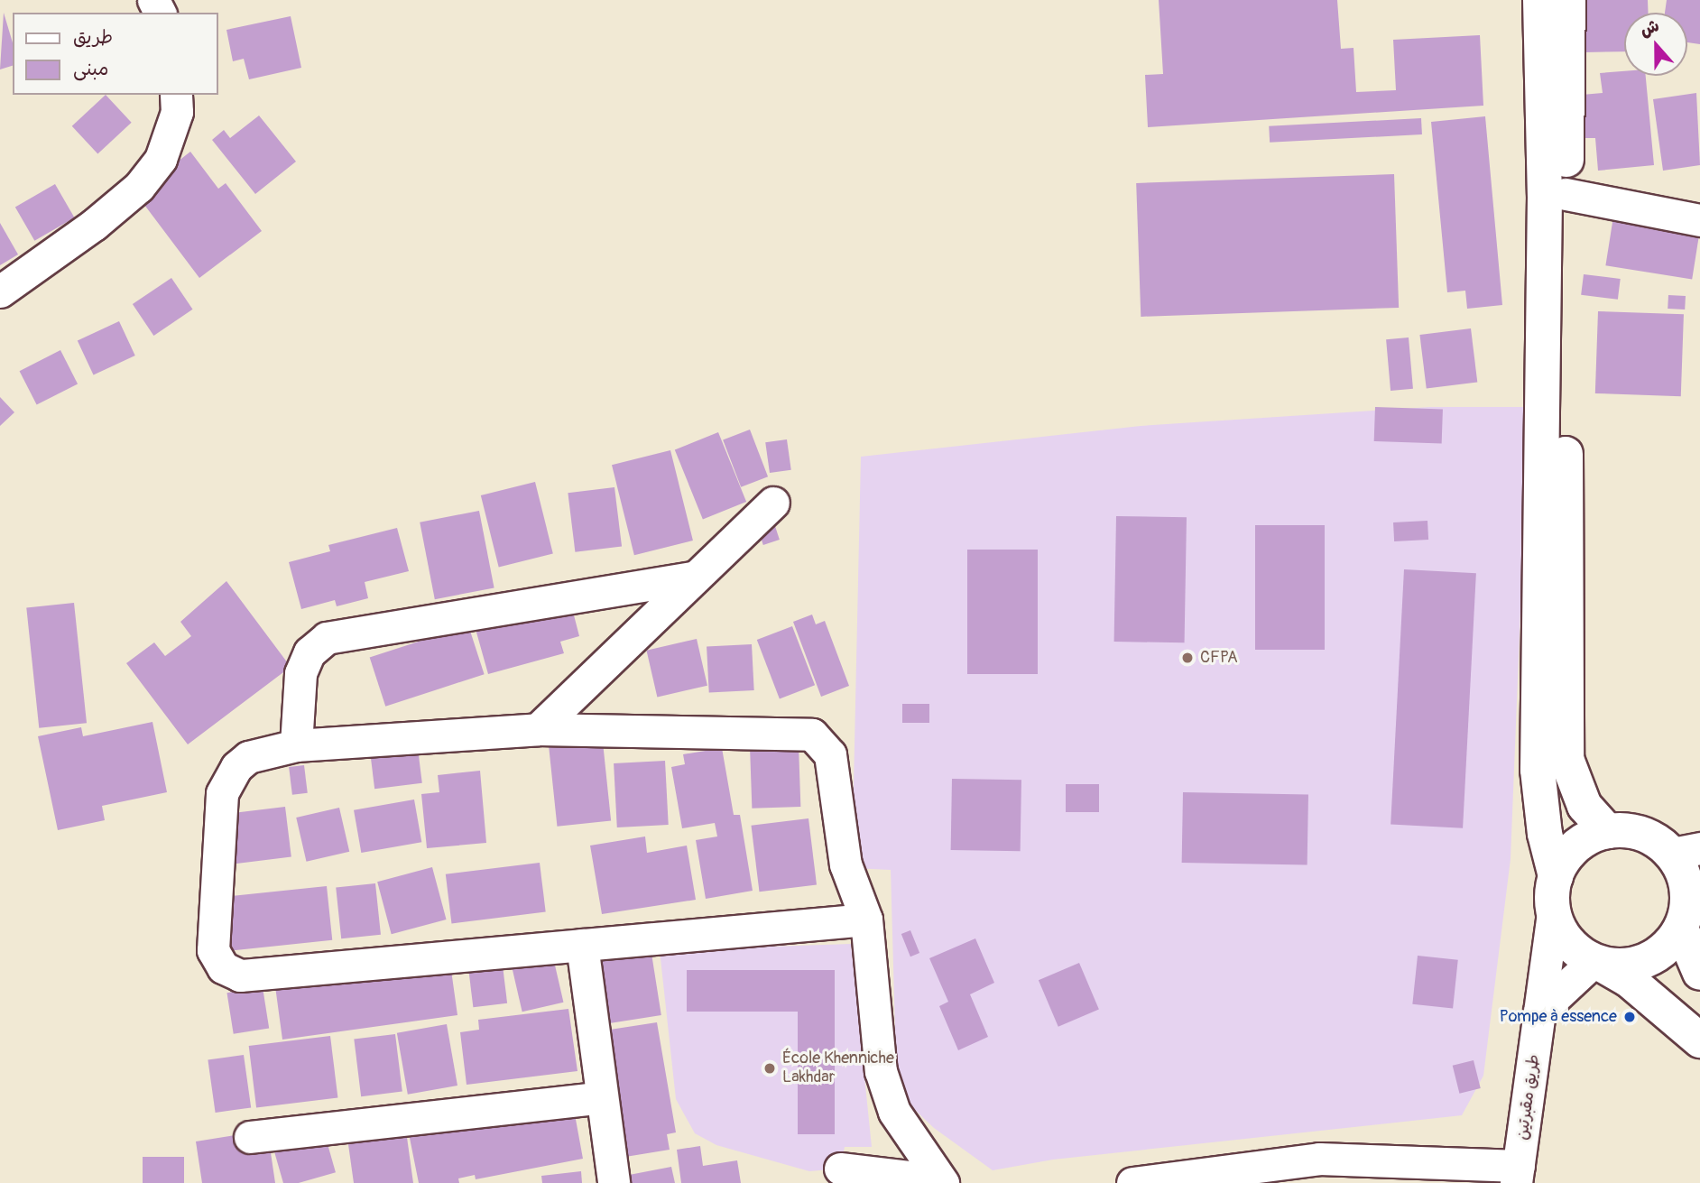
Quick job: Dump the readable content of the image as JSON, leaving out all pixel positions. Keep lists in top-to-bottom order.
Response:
{
  "streets": {
    "street": ["طريق مقبرتين"]
  },
  "places": ["CFPA", "Pompe à essence", "École Khenniche Lakhdar"],
  "legend": ["طريق", "مبنى"],
  "north": "top"
}
